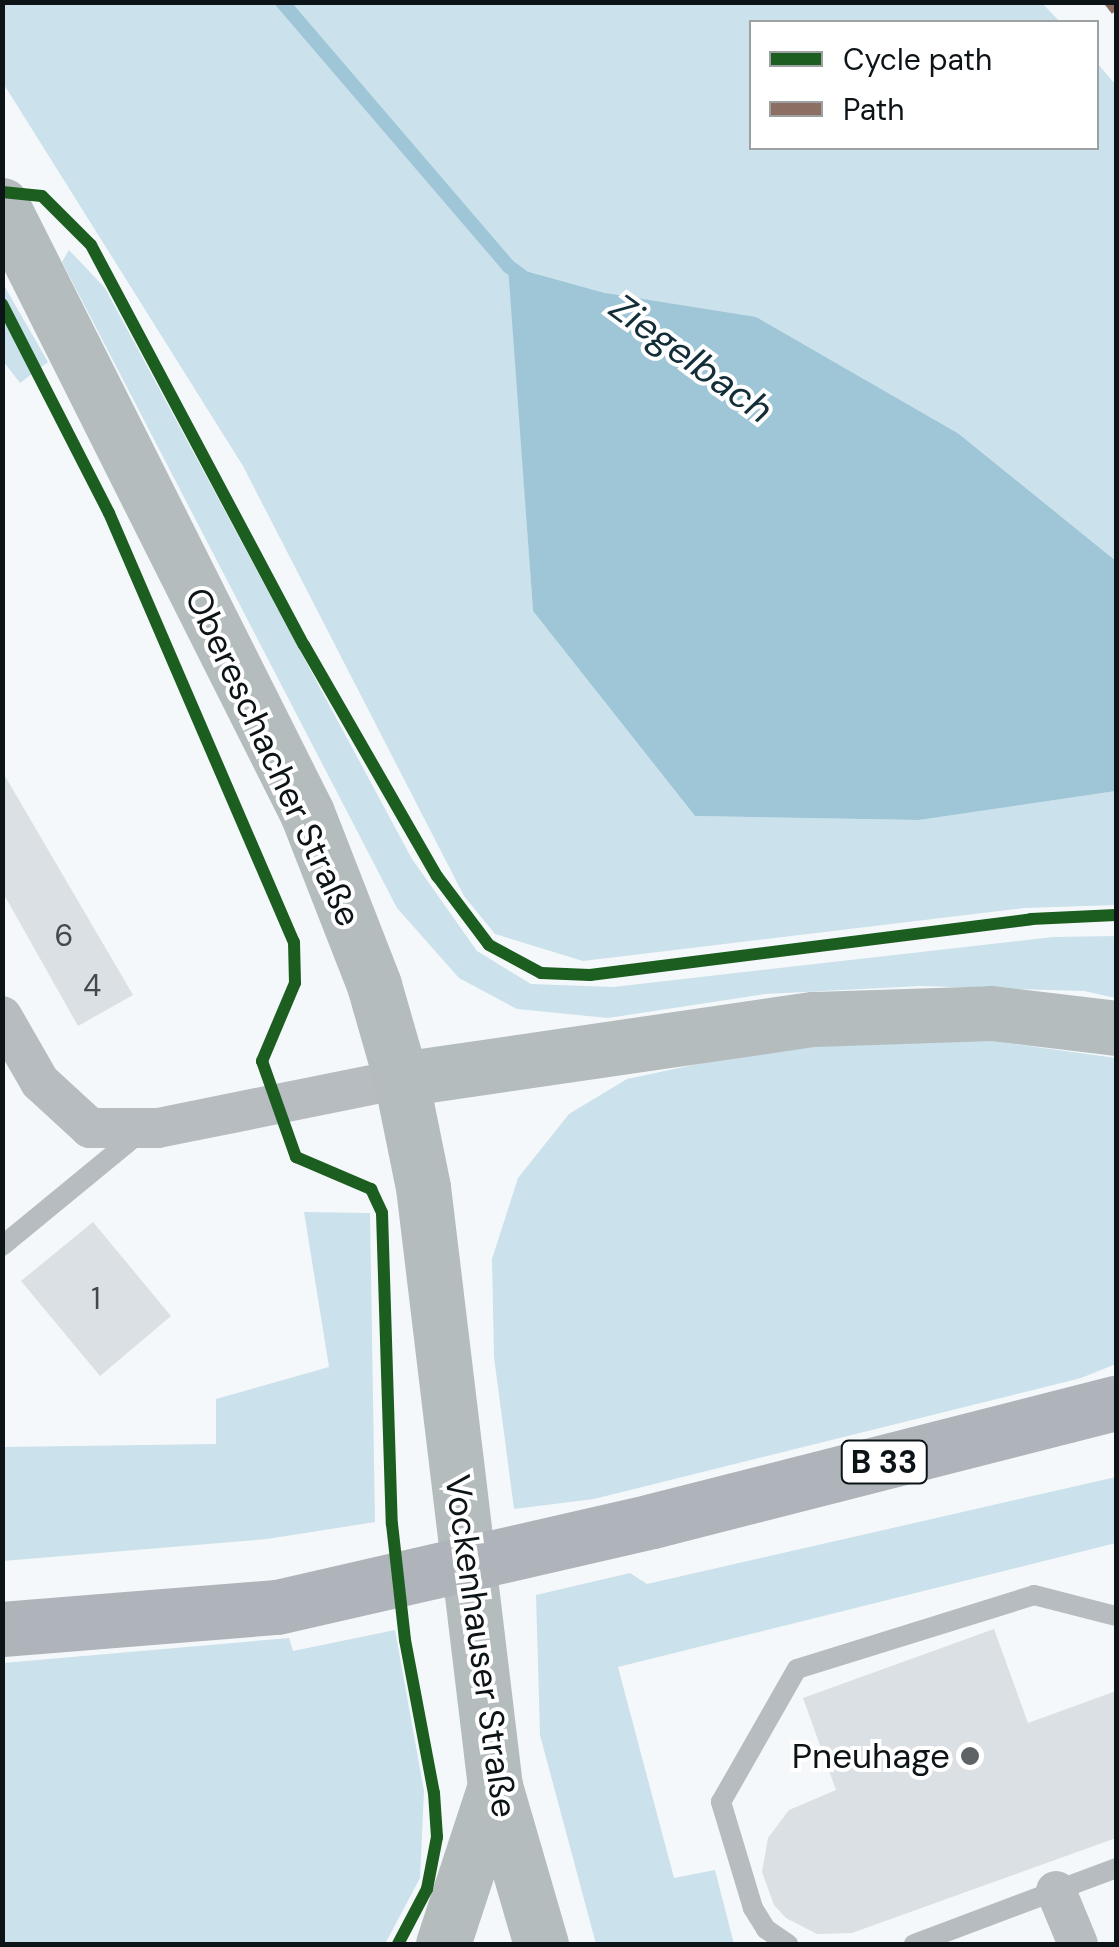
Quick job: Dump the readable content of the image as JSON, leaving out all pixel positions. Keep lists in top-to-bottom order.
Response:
{
  "streets": {
    "main road": ["Obereschacher Straße", "B 33", "Vockenhauser Straße"]
  },
  "crossings": [
    ["Obereschacher Straße", "Vockenhauser Straße"]
  ],
  "water": ["Ziegelbach"],
  "places": ["Pneuhage"],
  "house_numbers": ["6", "4", "1"],
  "legend": ["Cycle path", "Path"]
}
